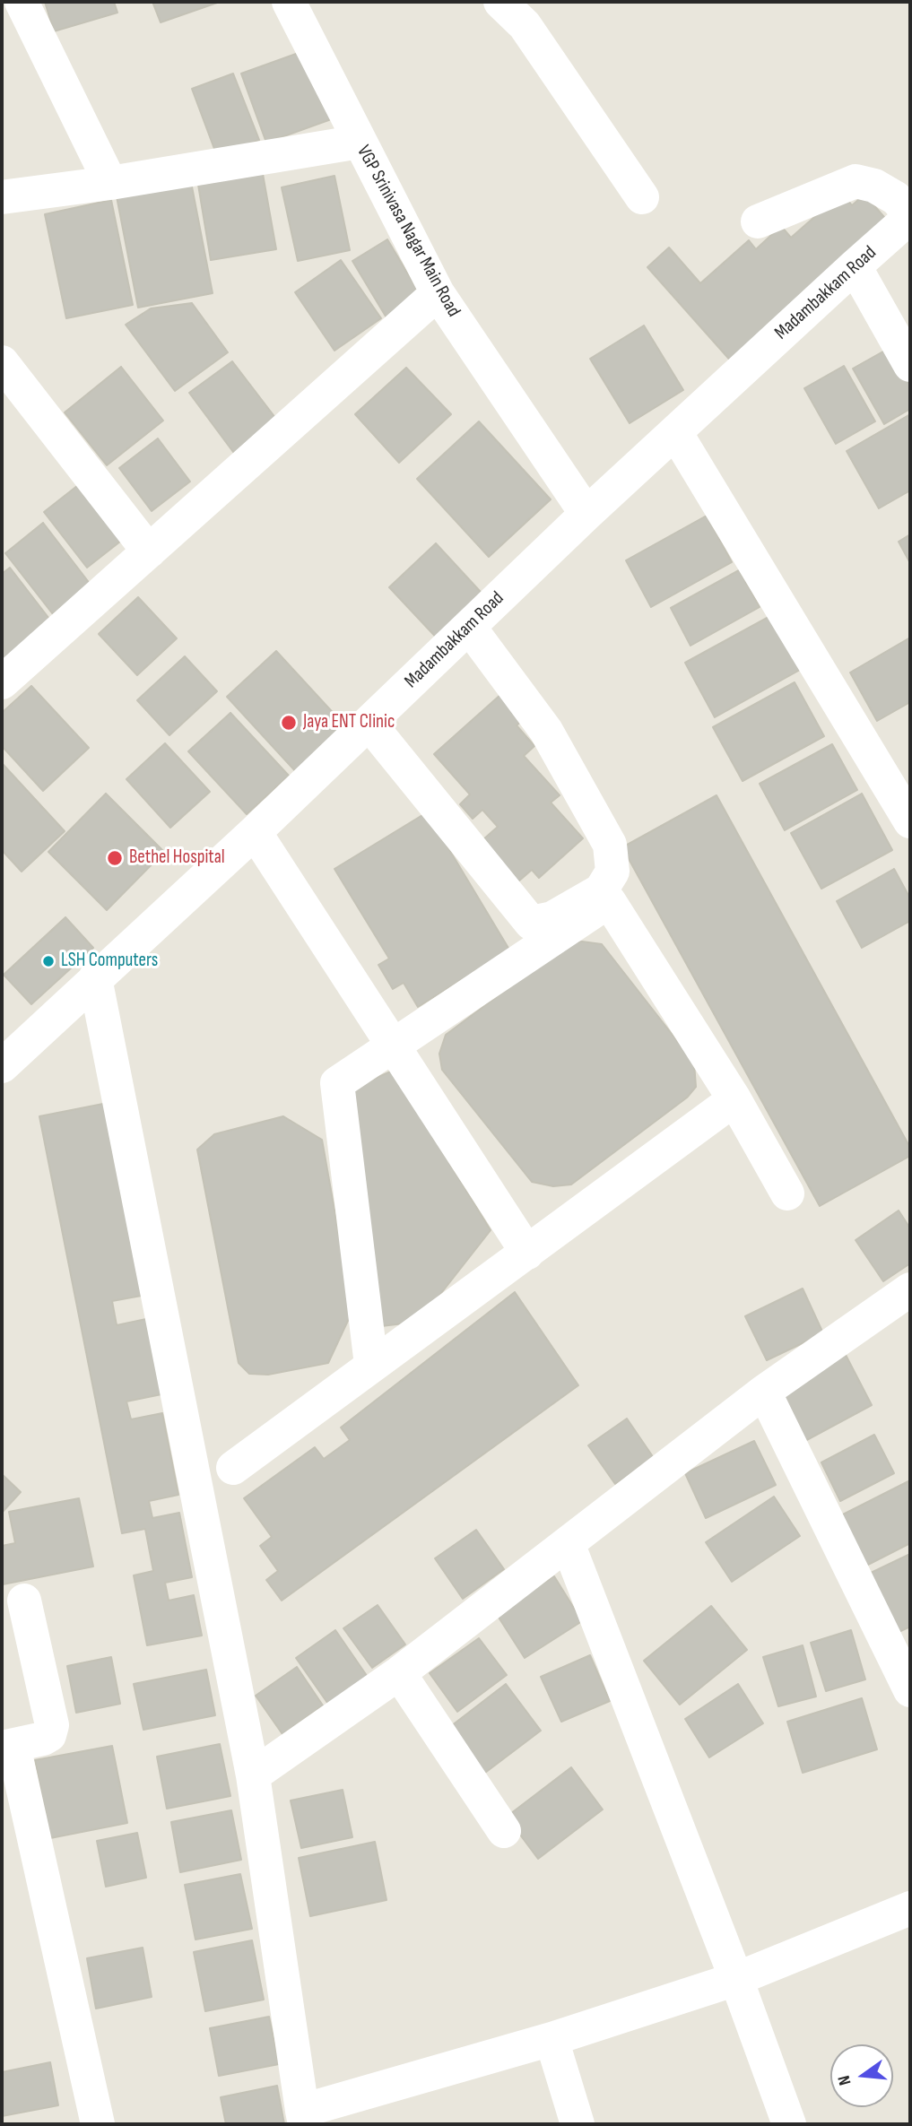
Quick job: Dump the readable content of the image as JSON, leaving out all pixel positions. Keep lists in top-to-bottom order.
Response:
{
  "streets": {
    "street": ["VGP Srinivasa Nagar Main Road", "Madambakkam Road"]
  },
  "crossings": [
    ["VGP Srinivasa Nagar Main Road", "Madambakkam Road"]
  ],
  "places": ["Jaya ENT Clinic", "Bethel Hospital", "LSH Computers"],
  "north": "left"
}
